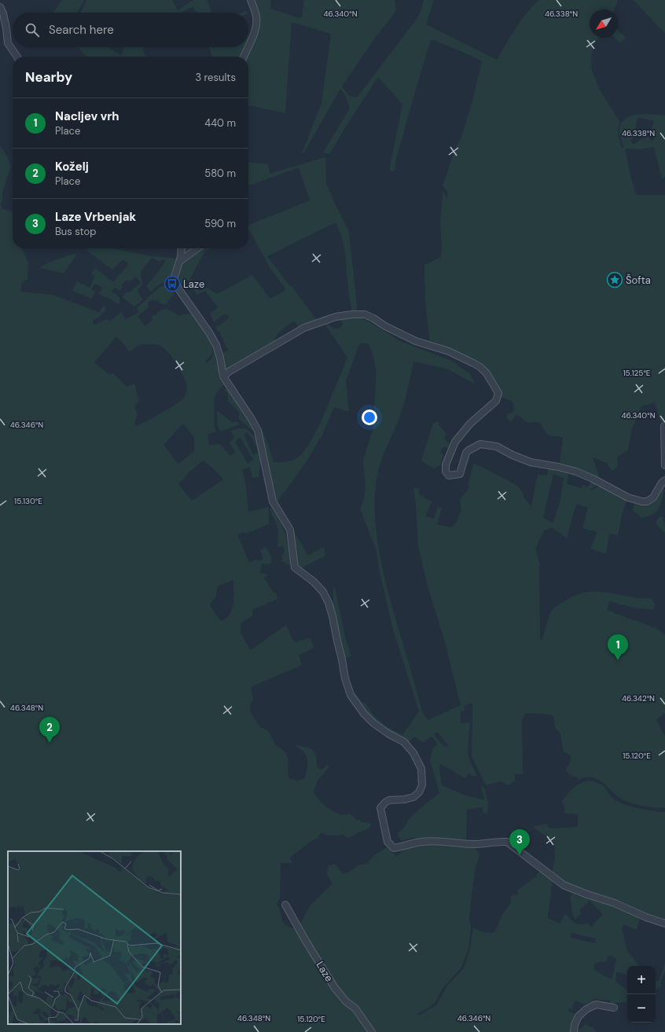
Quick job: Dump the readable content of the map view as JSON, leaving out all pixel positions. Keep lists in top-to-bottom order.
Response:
{
  "streets": {
    "street": ["Laze"]
  },
  "places": {
    "place": ["Šofta"],
    "bus stop": ["Laze"]
  },
  "north": "bottom left",
  "page": {
    "search": "Search here",
    "heading": ["Nearby", "3 results"],
    "list": [
      {
        "mark": "1",
        "name": "Nacljev vrh",
        "note": "Place",
        "value": "440 m"
      },
      {
        "mark": "2",
        "name": "Koželj",
        "note": "Place",
        "value": "580 m"
      },
      {
        "mark": "3",
        "name": "Laze Vrbenjak",
        "note": "Bus stop",
        "value": "590 m"
      }
    ],
    "pins": ["1", "2", "3"],
    "map_buttons": ["+", "−"]
  },
  "coordinates": [
    "46.340°N",
    "46.338°N",
    "15.125°E",
    "46.346°N",
    "15.130°E",
    "46.342°N",
    "46.348°N",
    "15.120°E"
  ]
}
